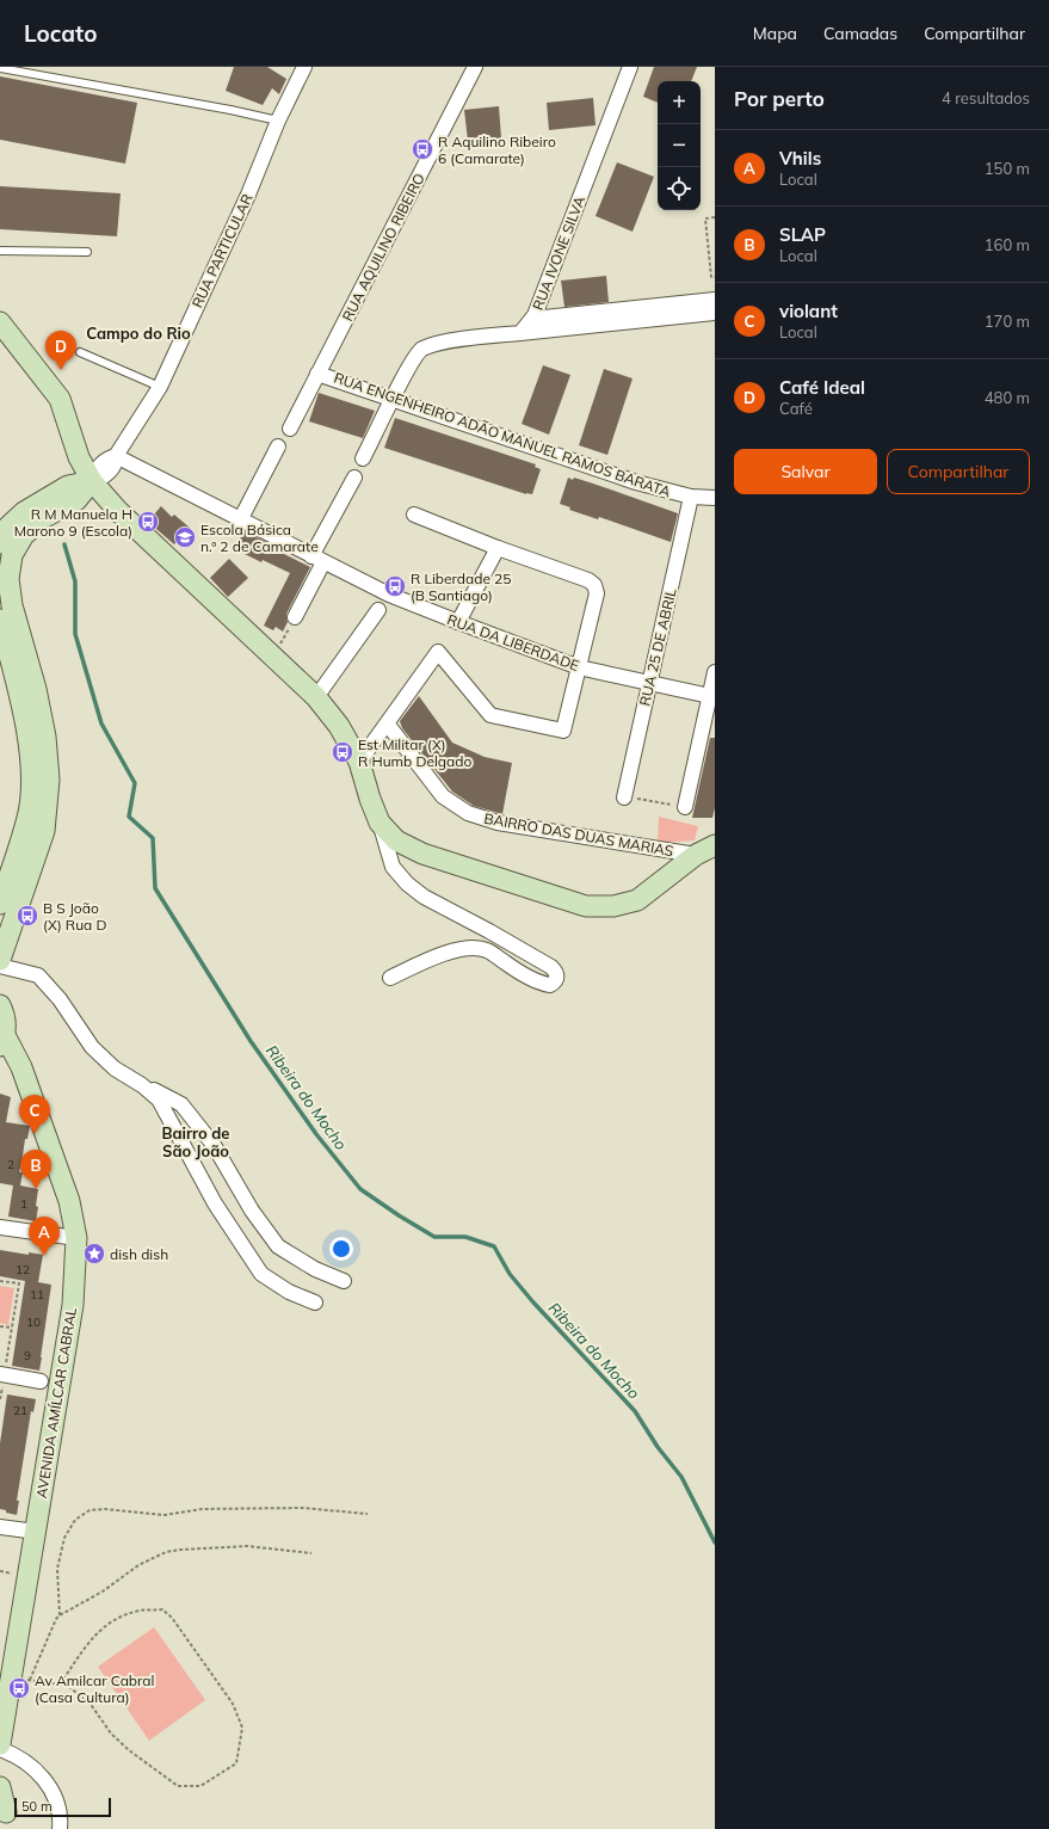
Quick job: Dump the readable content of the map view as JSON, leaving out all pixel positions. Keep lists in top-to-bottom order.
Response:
{
  "streets": {
    "street": [
      "RUA AQUILINO RIBEIRO",
      "RUA PARTICULAR",
      "RUA IVONE SILVA",
      "RUA ENGENHEIRO ADÃO MANUEL RAMOS BARATA",
      "RUA DA LIBERDADE",
      "RUA 25 DE ABRIL",
      "BAIRRO DAS DUAS MARIAS",
      "AVENIDA AMÍLCAR CABRAL"
    ]
  },
  "crossings": [
    ["RUA AQUILINO RIBEIRO", "RUA ENGENHEIRO ADÃO MANUEL RAMOS BARATA"],
    ["RUA PARTICULAR", "RUA DA LIBERDADE"],
    ["RUA ENGENHEIRO ADÃO MANUEL RAMOS BARATA", "RUA 25 DE ABRIL"],
    ["RUA DA LIBERDADE", "RUA 25 DE ABRIL"]
  ],
  "districts": ["Campo do Rio", "Bairro de São João"],
  "water": ["Ribeira do Mocho"],
  "places": {
    "bus stop": [
      "R Aquilino Ribeiro 6 (Camarate)",
      "R M Manuela H Marono 9 (Escola)",
      "R Liberdade 25 (B Santiago)",
      "Est Militar (X) R Humb Delgado",
      "B S João (X) Rua D",
      "Av Amilcar Cabral (Casa Cultura)"
    ],
    "school or university": ["Escola Básica n.º 2 de Camarate"],
    "place": ["dish dish"]
  },
  "house_numbers": [
    "2",
    "1",
    "12",
    "11",
    "10",
    "9",
    "21"
  ],
  "scale_bar": "50 m",
  "page": {
    "header": "Locato",
    "nav": ["Mapa", "Camadas", "Compartilhar"],
    "heading": ["Por perto", "4 resultados"],
    "map_buttons": ["+", "−"],
    "list": [
      {
        "mark": "A",
        "name": "Vhils",
        "note": "Local",
        "value": "150 m"
      },
      {
        "mark": "B",
        "name": "SLAP",
        "note": "Local",
        "value": "160 m"
      },
      {
        "mark": "C",
        "name": "violant",
        "note": "Local",
        "value": "170 m"
      },
      {
        "mark": "D",
        "name": "Café Ideal",
        "note": "Café",
        "value": "480 m"
      }
    ],
    "pins": [
      "D",
      "C",
      "B",
      "A"
    ],
    "buttons": ["Salvar", "Compartilhar"],
    "scale": "50 m"
  }
}
